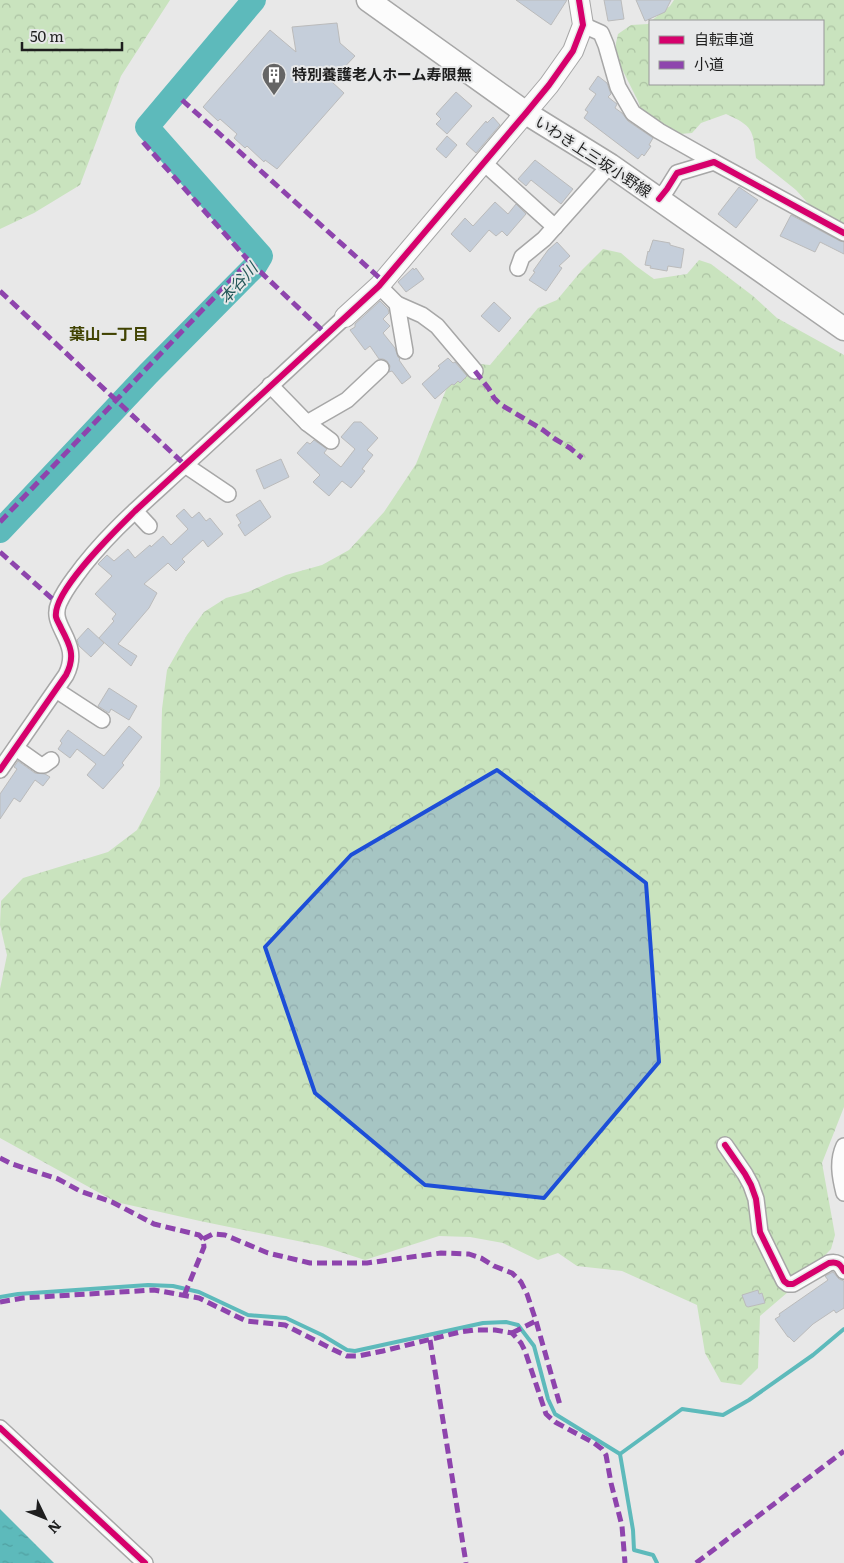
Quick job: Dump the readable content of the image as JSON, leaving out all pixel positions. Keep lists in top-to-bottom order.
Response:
{
  "streets": {
    "main road": ["いわき上三坂小野線"]
  },
  "districts": ["葉山一丁目"],
  "water": ["本谷川"],
  "places": {
    "building": ["特別養護老人ホーム寿限無"]
  },
  "legend": ["自転車道", "小道"],
  "scale_bar": "50 m",
  "north": "bottom right"
}
